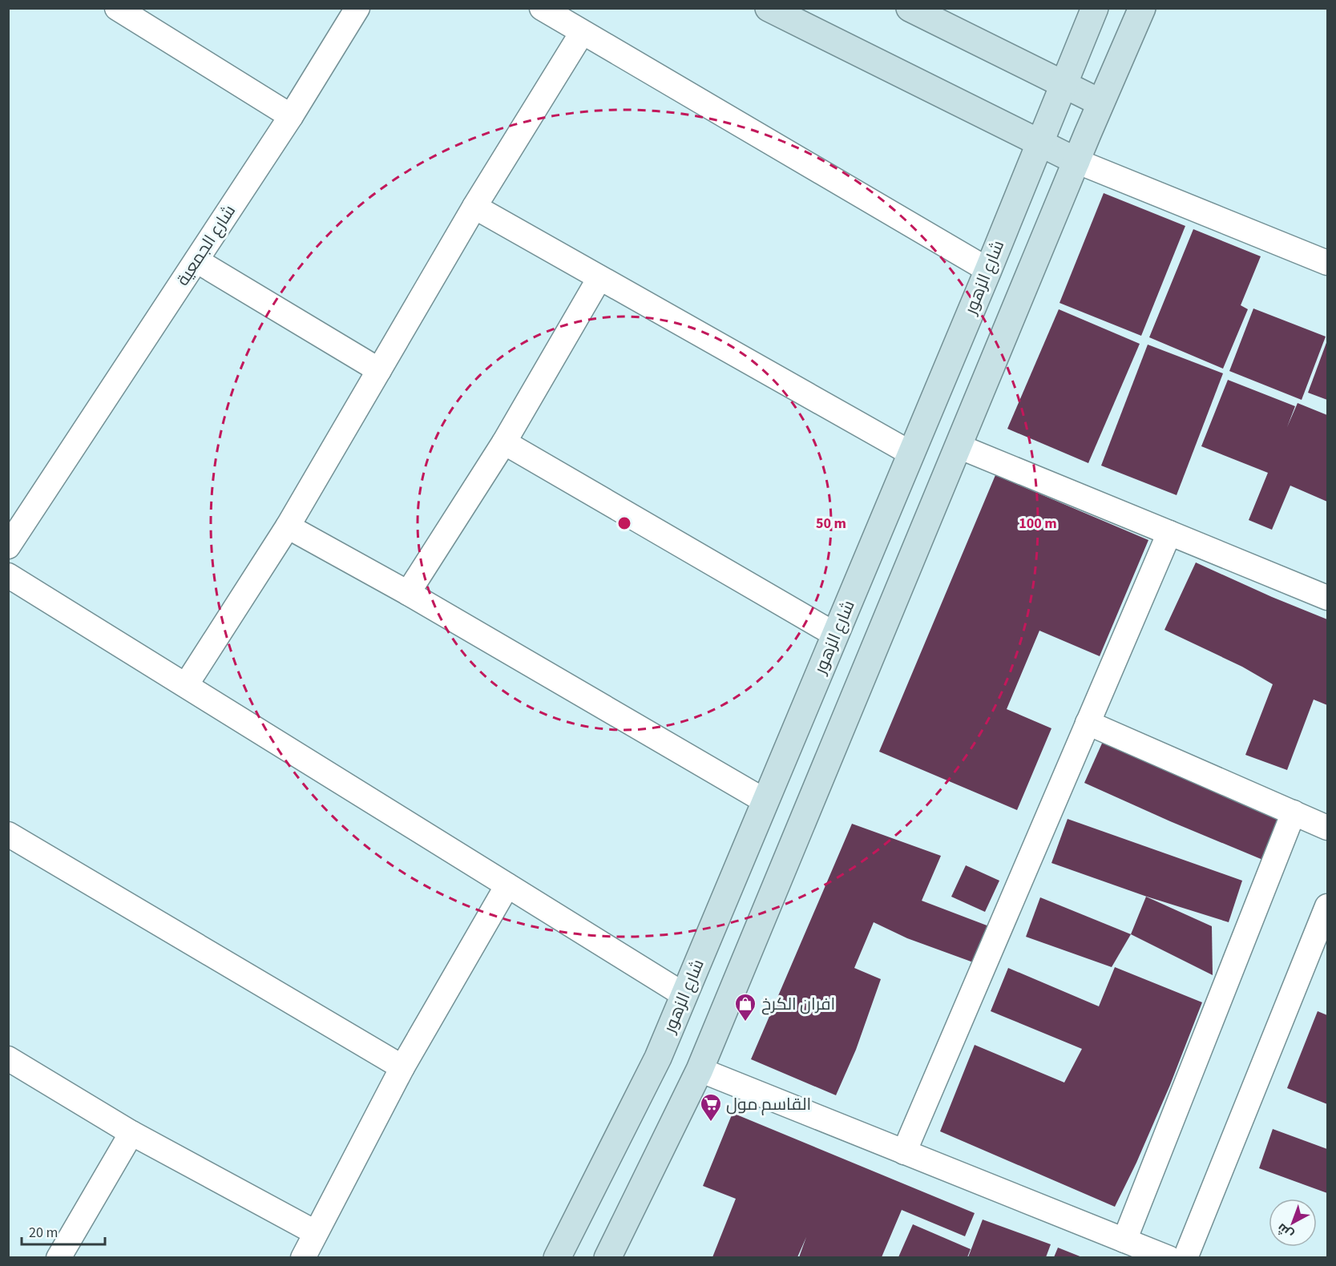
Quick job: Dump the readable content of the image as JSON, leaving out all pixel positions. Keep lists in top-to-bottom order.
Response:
{
  "streets": {
    "main road": ["شارع الزهور"],
    "street": ["شارع الجمعية"]
  },
  "places": {
    "shop": ["افران الكرخ"],
    "supermarket": ["القاسم مول"]
  },
  "scale_bar": "20 m",
  "north": "bottom left",
  "rings": ["50 m", "100 m"]
}
